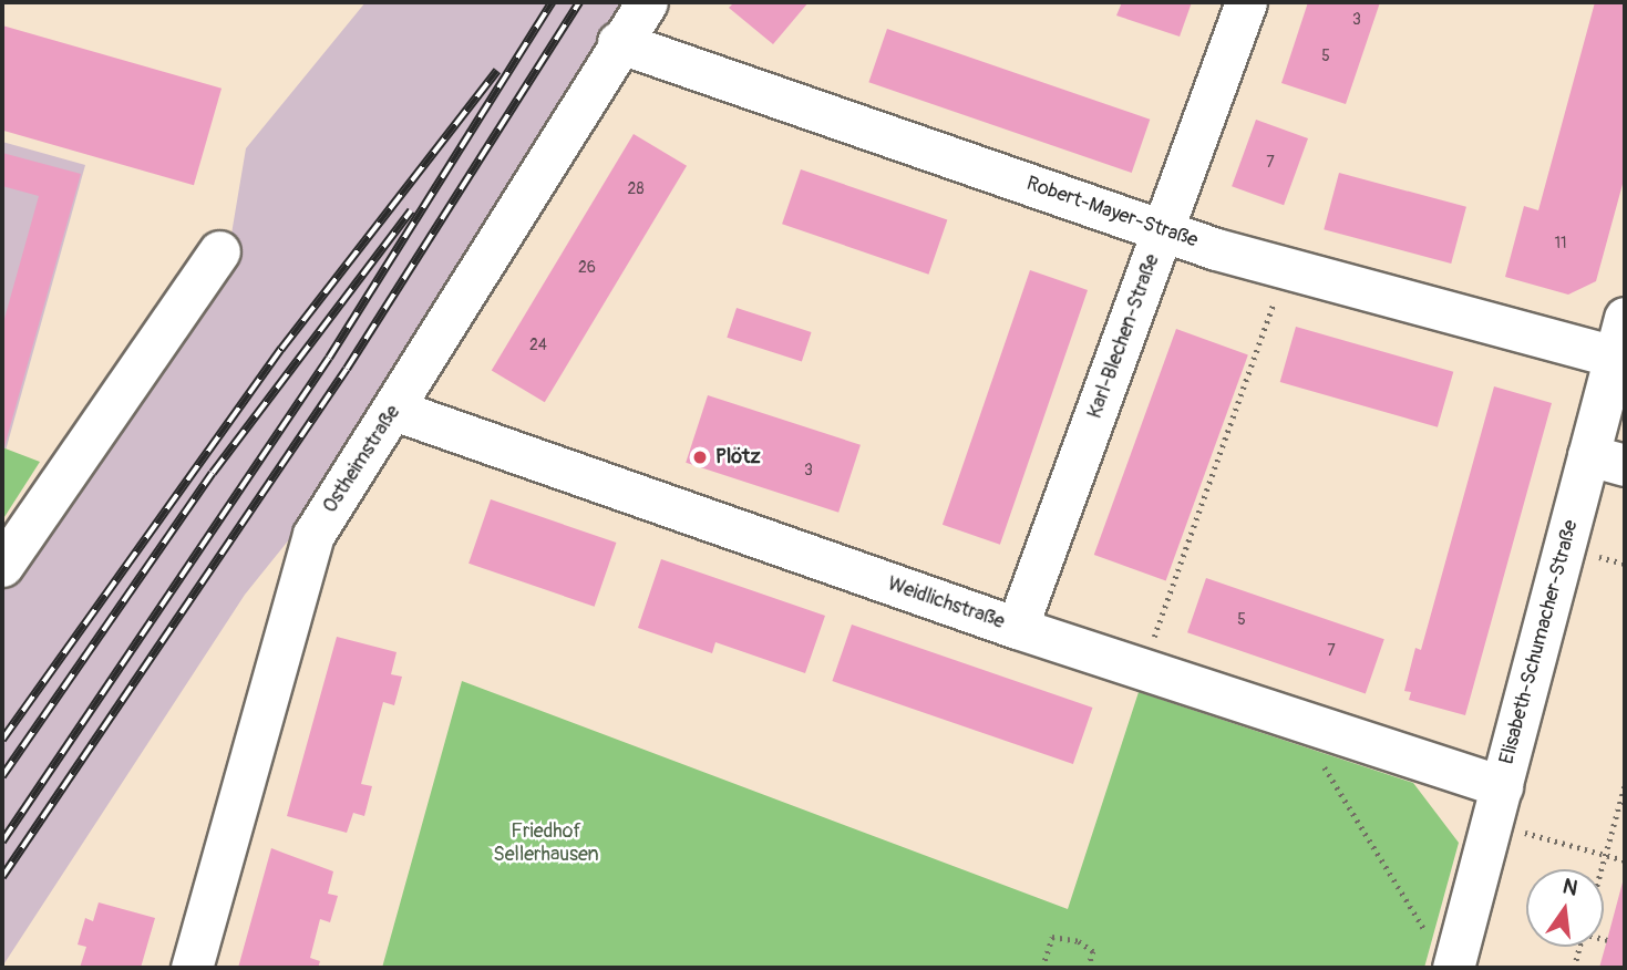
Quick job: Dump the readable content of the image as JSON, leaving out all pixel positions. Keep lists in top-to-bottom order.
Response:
{
  "streets": {
    "street": [
      "Robert-Mayer-Straße",
      "Karl-Blechen-Straße",
      "Ostheimstraße",
      "Weidlichstraße",
      "Elisabeth-Schumacher-Straße"
    ]
  },
  "crossings": [
    ["Robert-Mayer-Straße", "Karl-Blechen-Straße"],
    ["Robert-Mayer-Straße", "Ostheimstraße"],
    ["Robert-Mayer-Straße", "Elisabeth-Schumacher-Straße"],
    ["Karl-Blechen-Straße", "Weidlichstraße"],
    ["Ostheimstraße", "Weidlichstraße"],
    ["Weidlichstraße", "Elisabeth-Schumacher-Straße"]
  ],
  "parks": ["Friedhof Sellerhausen"],
  "places": ["Plötz"],
  "house_numbers": [
    "3",
    "5",
    "7",
    "28",
    "11",
    "26",
    "24",
    "3",
    "5",
    "7"
  ],
  "north": "top"
}
